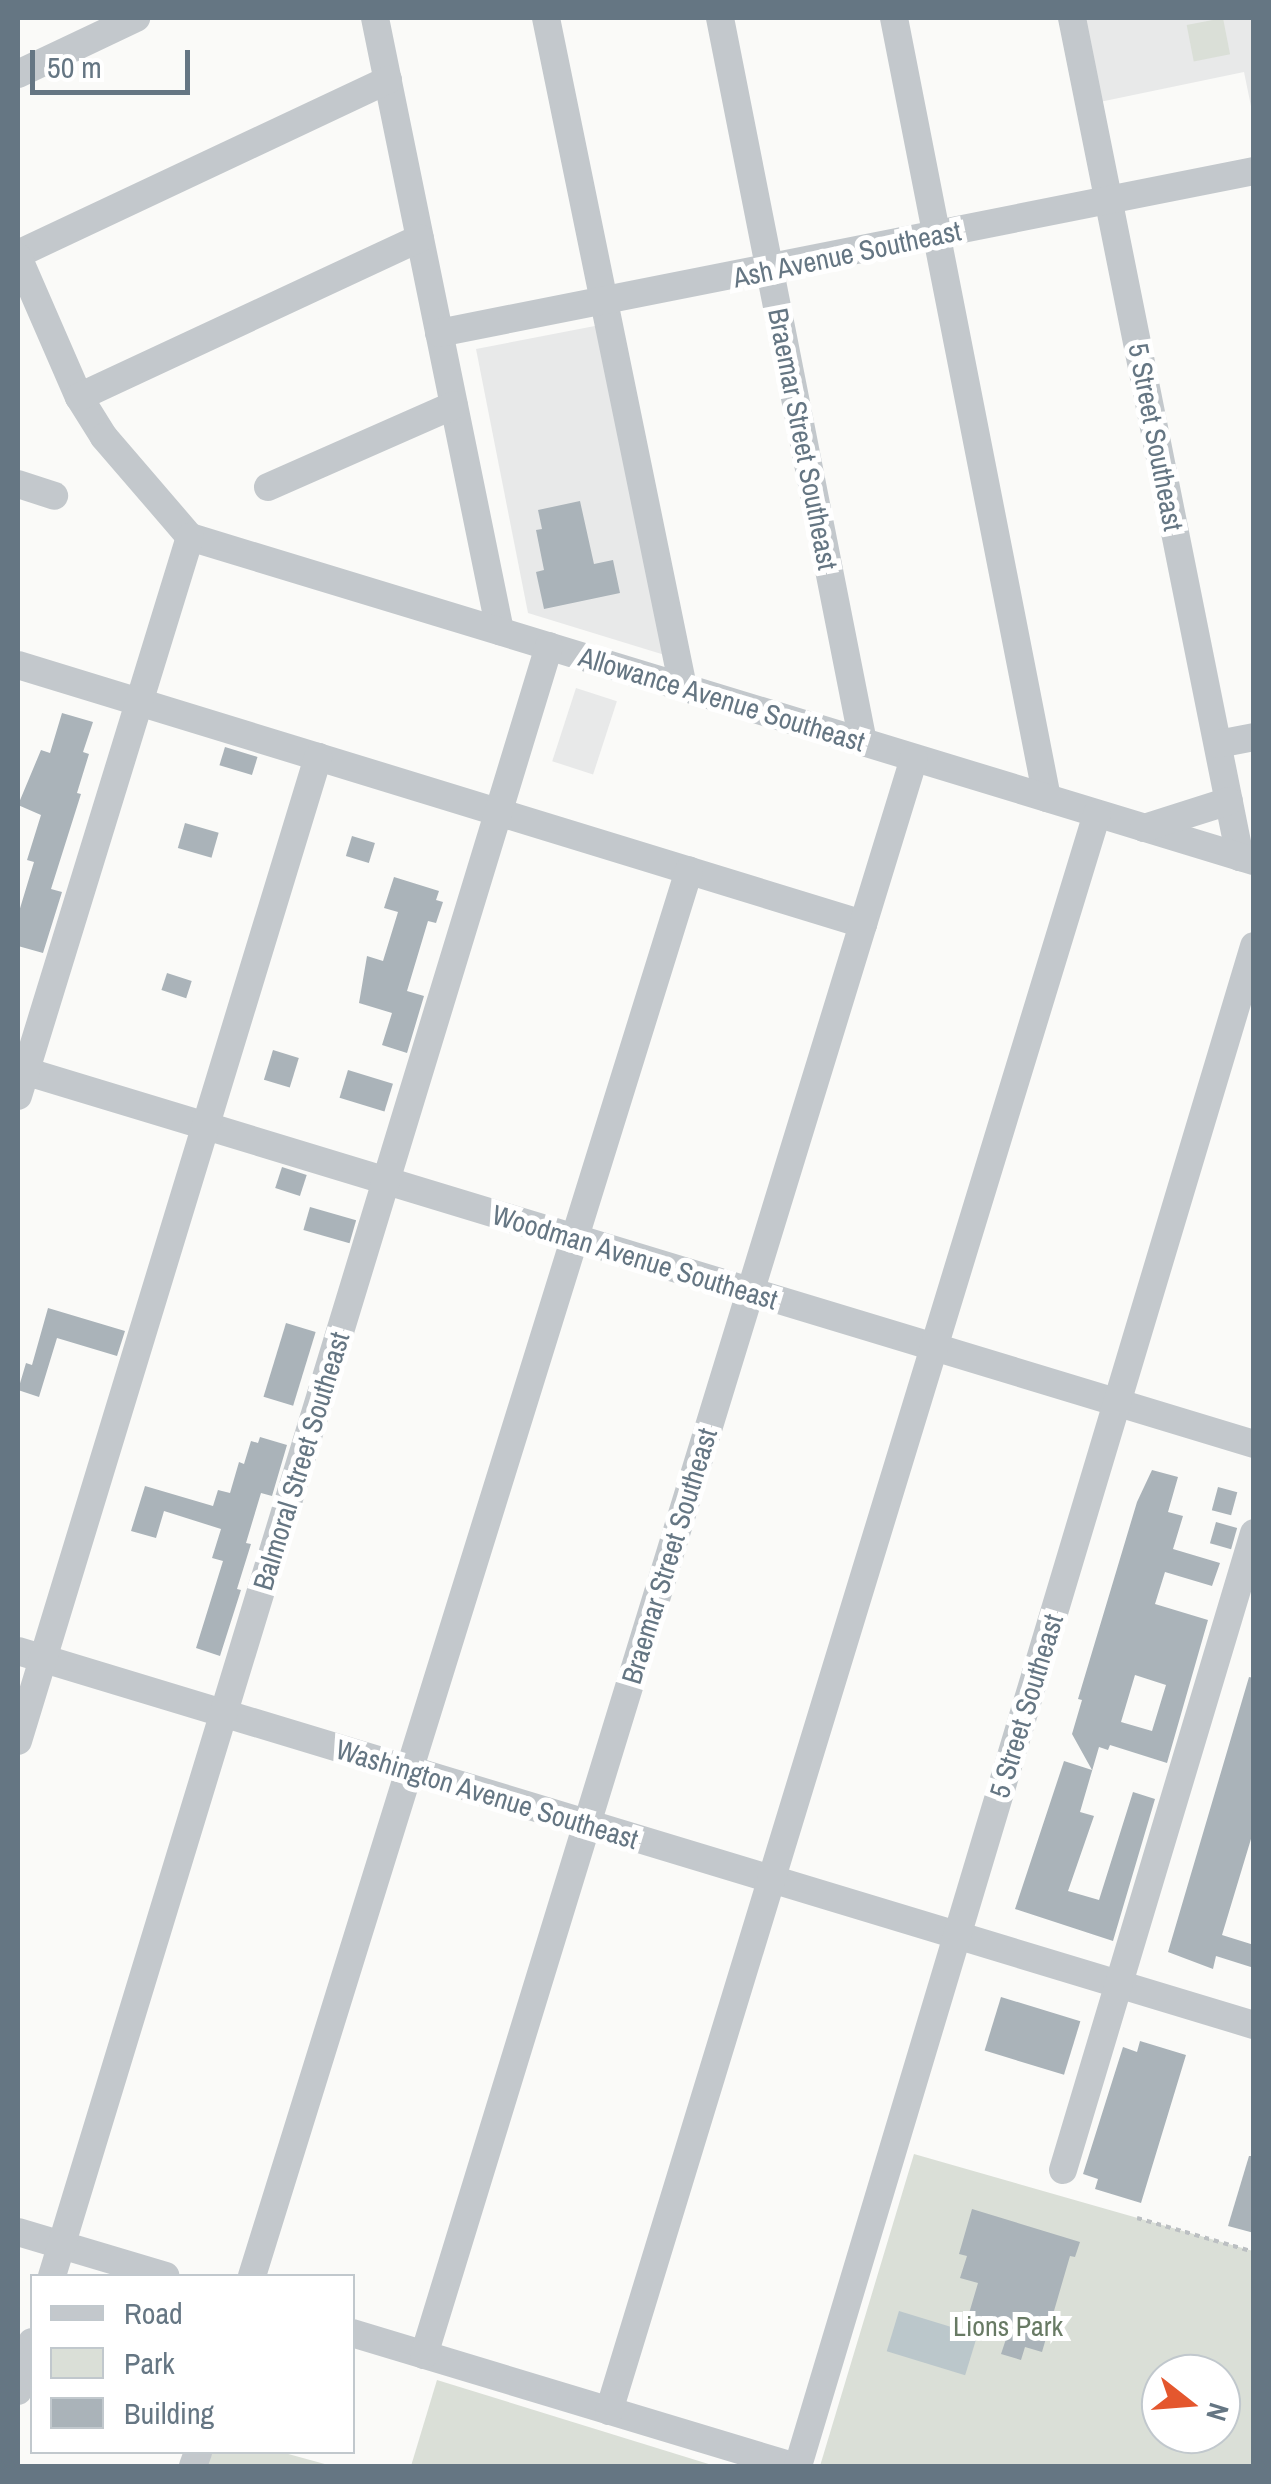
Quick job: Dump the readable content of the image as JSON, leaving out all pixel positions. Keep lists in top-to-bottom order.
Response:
{
  "streets": {
    "street": [
      "Ash Avenue Southeast",
      "5 Street Southeast",
      "Braemar Street Southeast",
      "Allowance Avenue Southeast",
      "Woodman Avenue Southeast",
      "Balmoral Street Southeast",
      "Washington Avenue Southeast"
    ]
  },
  "crossings": [
    ["Ash Avenue Southeast", "5 Street Southeast"],
    ["Ash Avenue Southeast", "Braemar Street Southeast"],
    ["5 Street Southeast", "Allowance Avenue Southeast"],
    ["5 Street Southeast", "Woodman Avenue Southeast"],
    ["5 Street Southeast", "Washington Avenue Southeast"],
    ["Braemar Street Southeast", "Allowance Avenue Southeast"],
    ["Braemar Street Southeast", "Woodman Avenue Southeast"],
    ["Braemar Street Southeast", "Washington Avenue Southeast"],
    ["Allowance Avenue Southeast", "Balmoral Street Southeast"],
    ["Woodman Avenue Southeast", "Balmoral Street Southeast"],
    ["Balmoral Street Southeast", "Washington Avenue Southeast"]
  ],
  "parks": ["Lions Park"],
  "legend": ["Road", "Park", "Building"],
  "scale_bar": "50 m",
  "north": "right"
}
